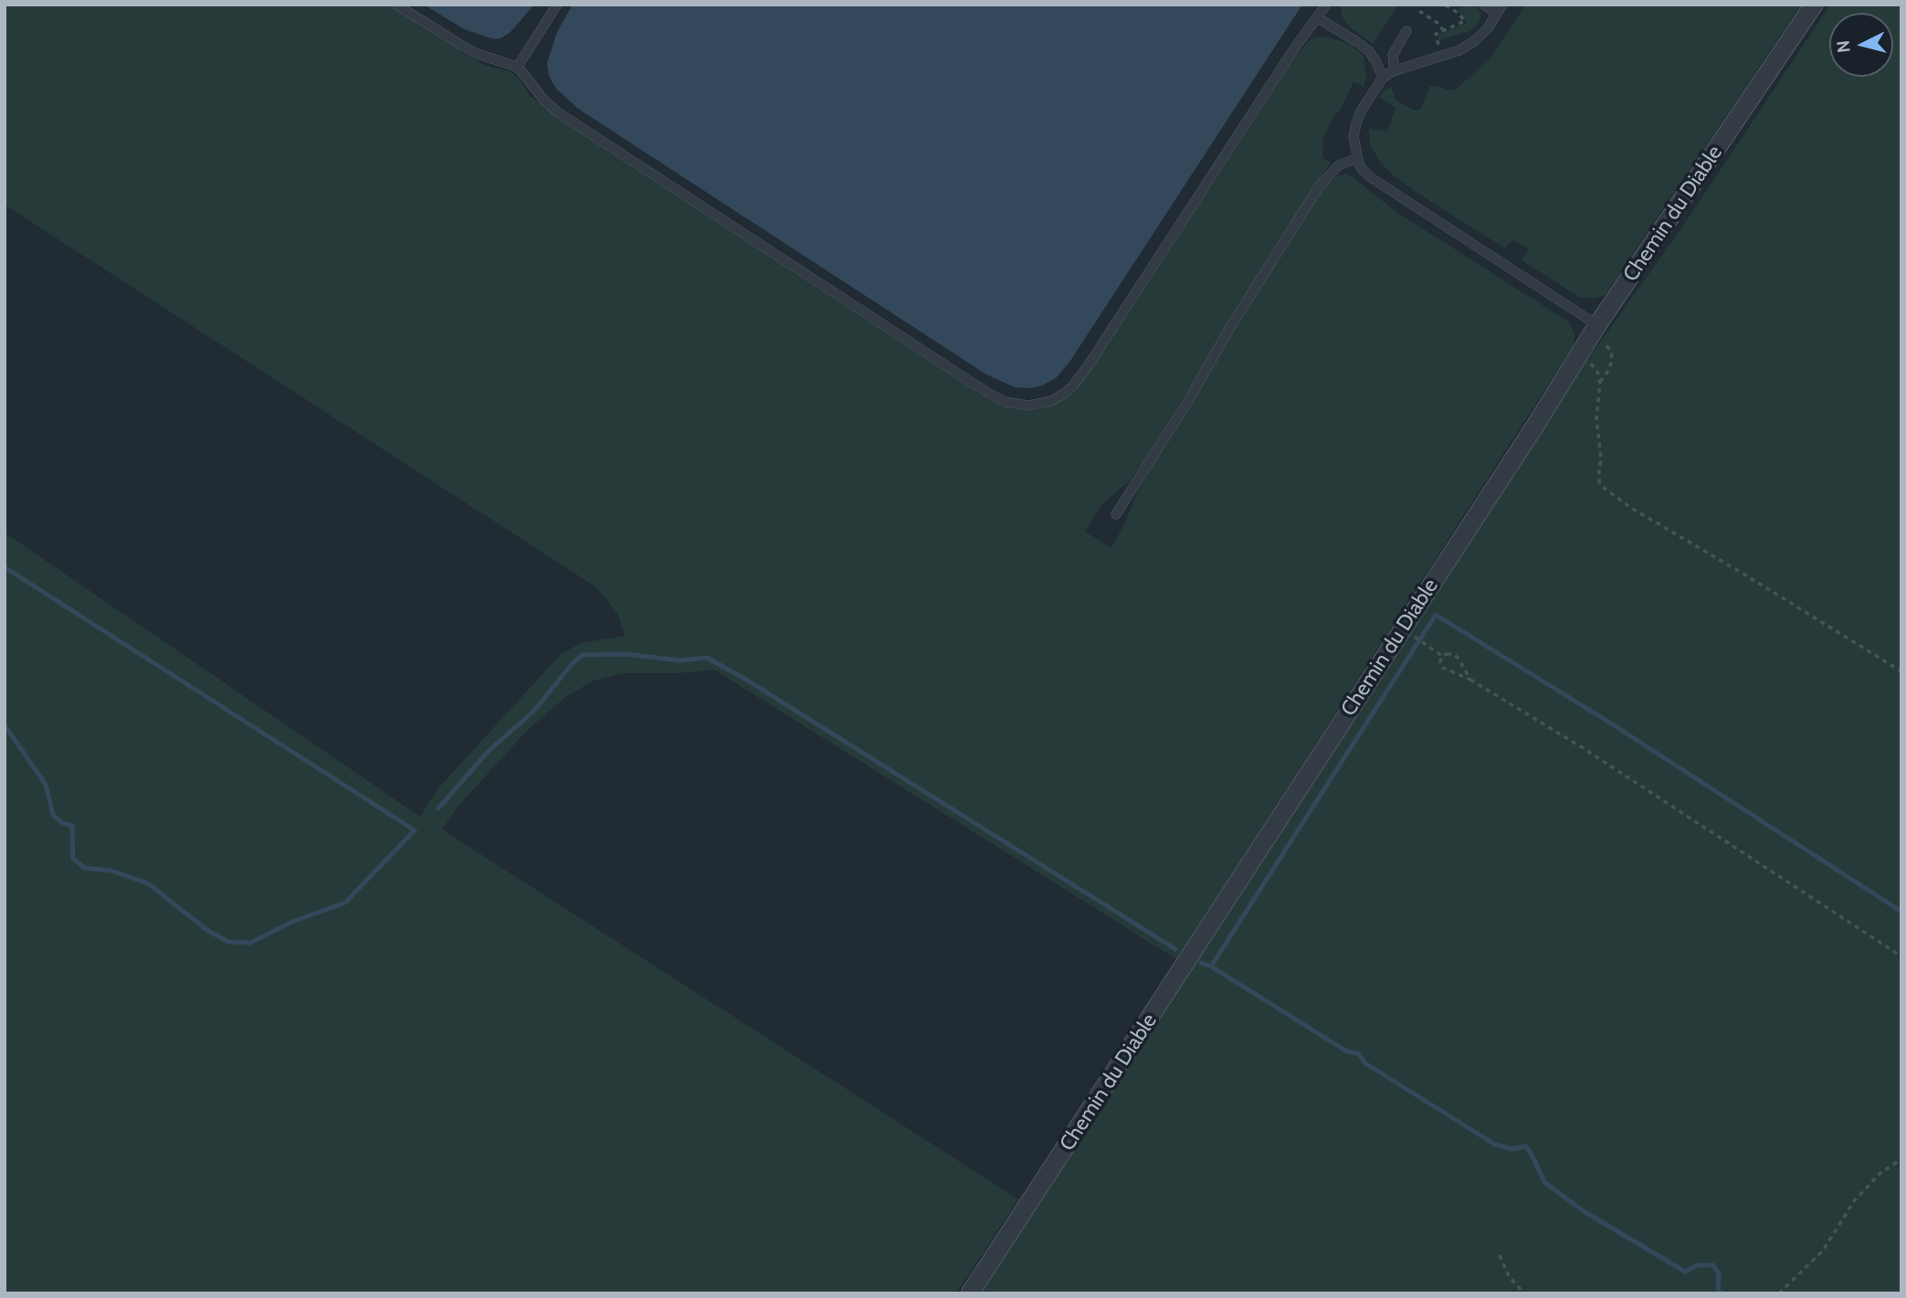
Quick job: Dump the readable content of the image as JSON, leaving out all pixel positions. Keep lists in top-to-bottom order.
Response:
{
  "streets": {
    "street": ["Chemin du Diable"]
  },
  "north": "left"
}
